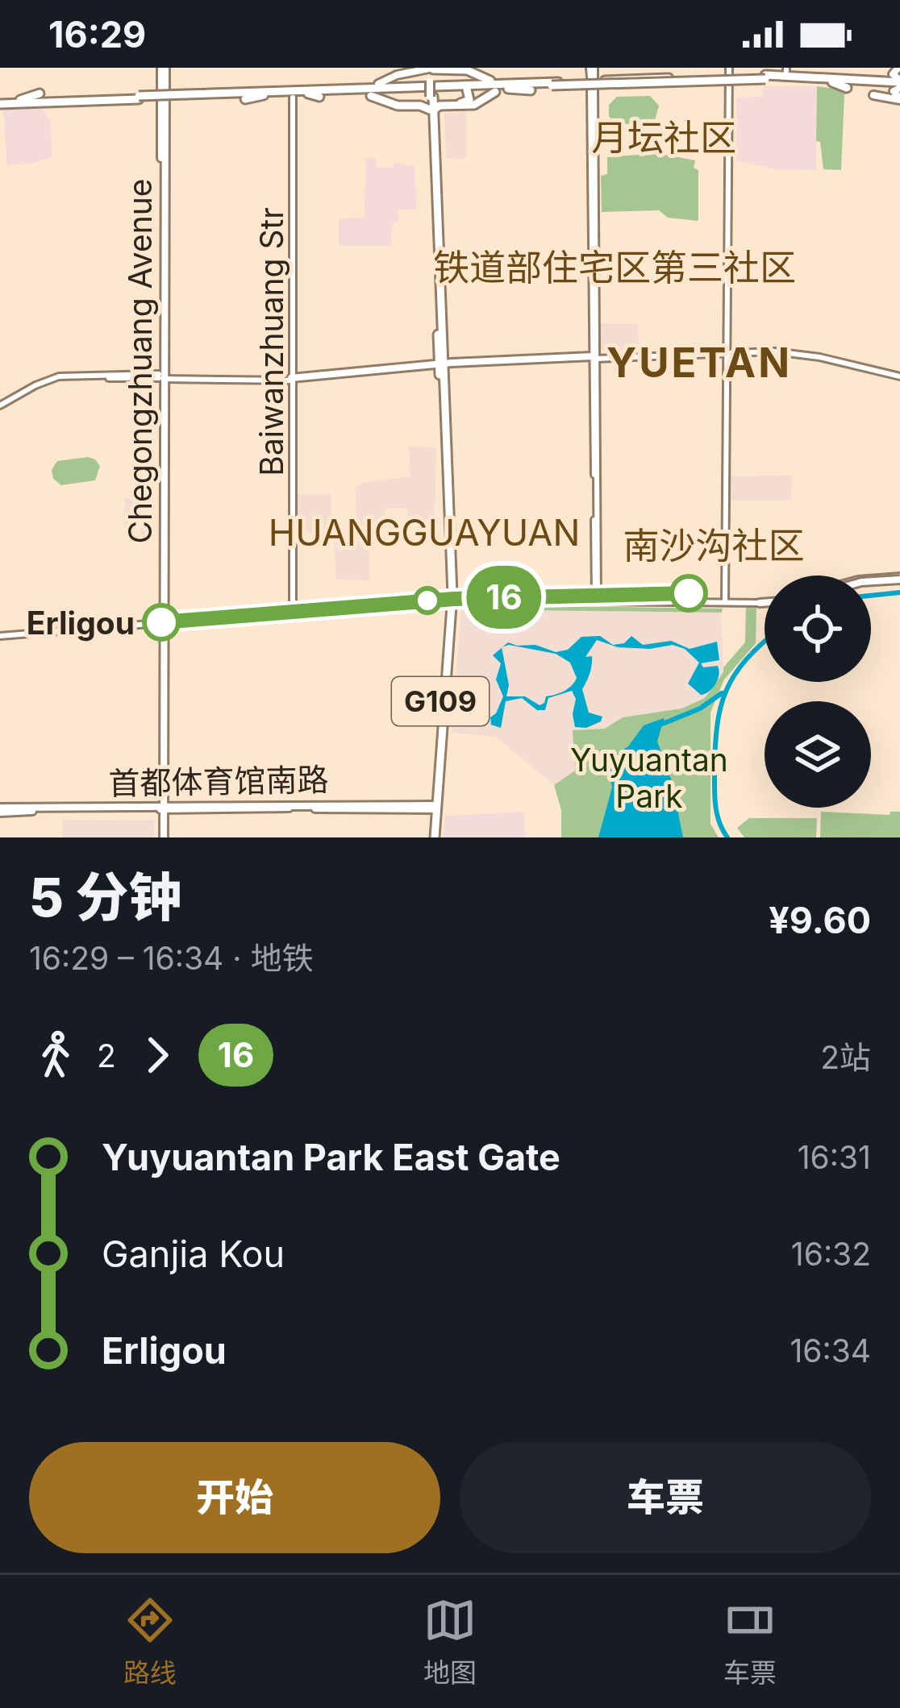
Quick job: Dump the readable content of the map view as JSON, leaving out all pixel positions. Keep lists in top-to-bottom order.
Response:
{
  "streets": {
    "highway": ["G109"],
    "main road": ["Baiwanzhuang Str", "Chegongzhuang Avenue", "首都体育馆南路"]
  },
  "crossings": [
    ["G109", "首都体育馆南路"]
  ],
  "districts": [
    "月坛社区",
    "铁道部住宅区第三社区",
    "YUETAN",
    "HUANGGUAYUAN",
    "南沙沟社区"
  ],
  "parks": ["Yuyuantan Park"],
  "places": ["Erligou"],
  "lines": ["metro line 16"],
  "page": {
    "status": "16:29",
    "on_map": "16",
    "heading": ["5 分钟", "16:29 – 16:34 · 地铁", "¥9.60"],
    "legs": ["2", "16", "2站"],
    "list": [
      {
        "name": "Yuyuantan Park East Gate",
        "value": "16:31"
      },
      {
        "name": "Ganjia Kou",
        "value": "16:32"
      },
      {
        "name": "Erligou",
        "value": "16:34"
      }
    ],
    "buttons": ["开始", "车票"],
    "tabs": ["路线", "地图", "车票"]
  }
}
